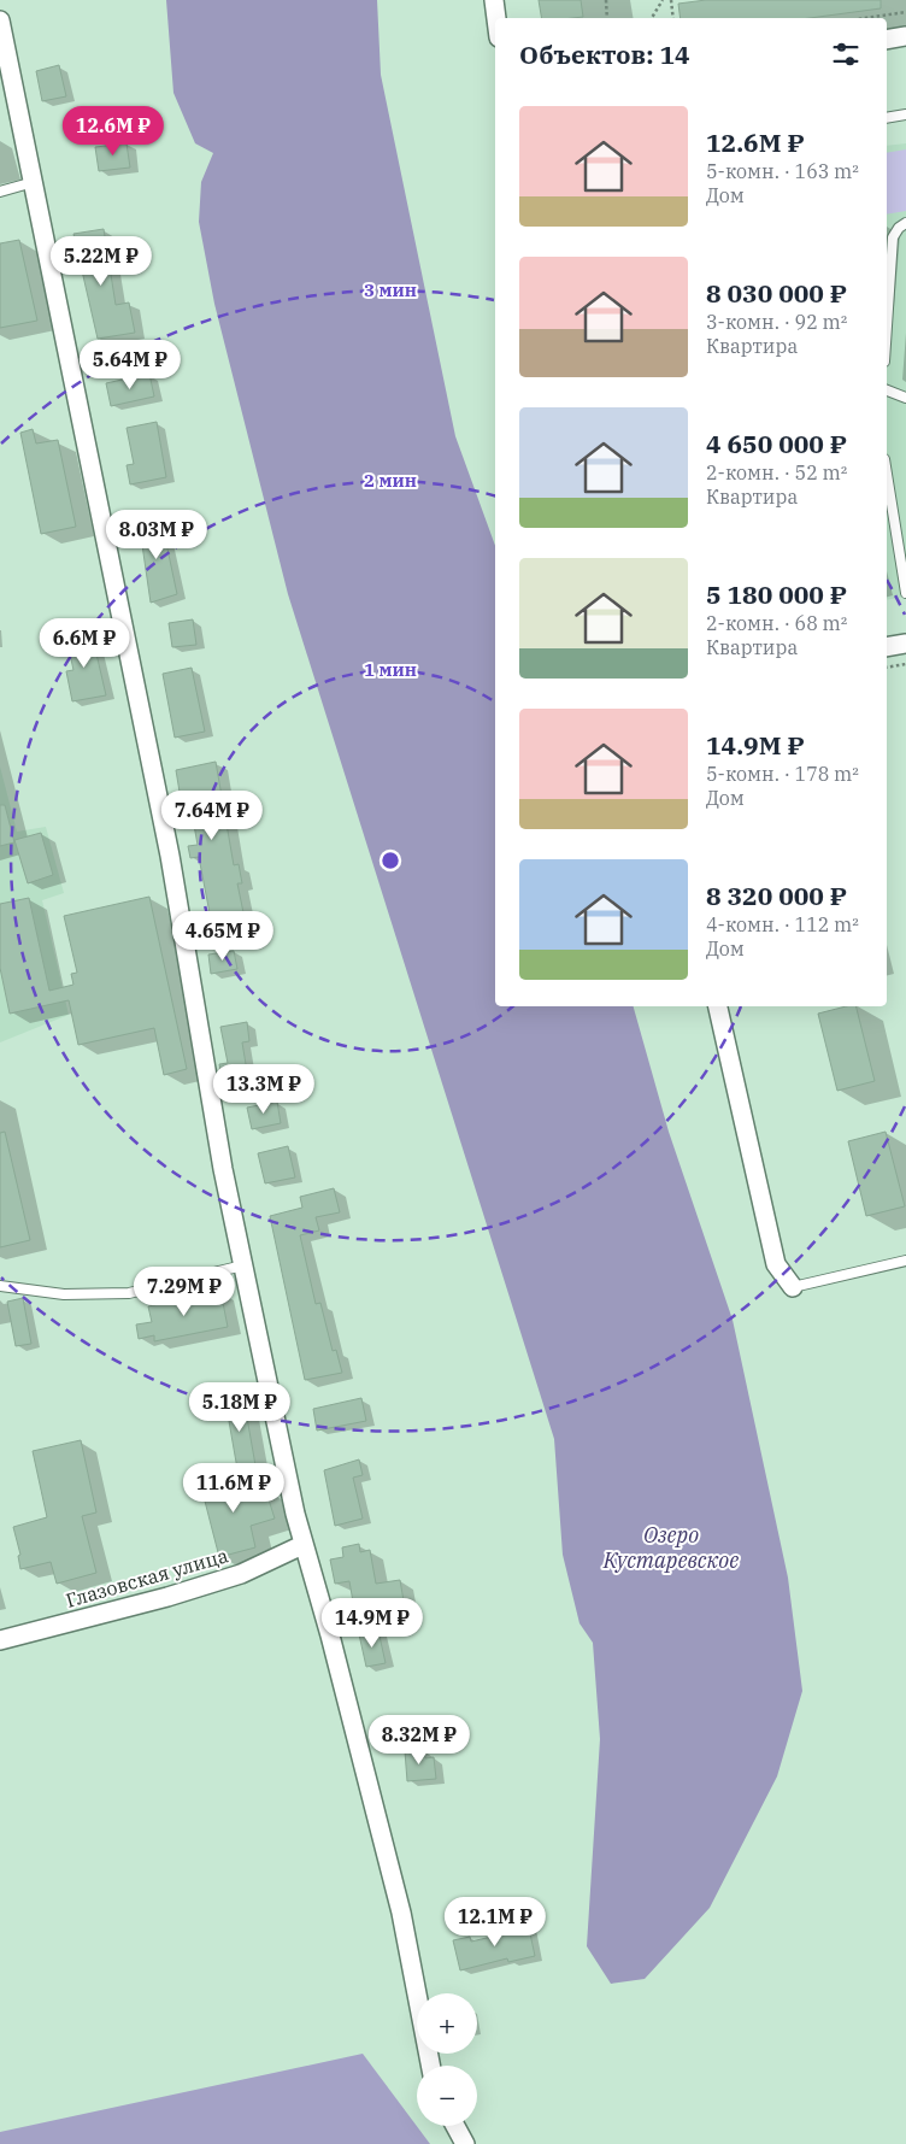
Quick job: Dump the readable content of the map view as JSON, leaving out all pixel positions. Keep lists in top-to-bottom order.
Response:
{
  "streets": {
    "street": ["Глазовская улица"]
  },
  "water": ["Озеро Кустаревское"],
  "page": {
    "heading": "Объектов: 14",
    "list": [
      {
        "name": "12.6M ₽",
        "note": "5-комн. · 163 m² · Дом"
      },
      {
        "name": "8 030 000 ₽",
        "note": "3-комн. · 92 m² · Квартира"
      },
      {
        "name": "4 650 000 ₽",
        "note": "2-комн. · 52 m² · Квартира"
      },
      {
        "name": "5 180 000 ₽",
        "note": "2-комн. · 68 m² · Квартира"
      },
      {
        "name": "14.9M ₽",
        "note": "5-комн. · 178 m² · Дом"
      },
      {
        "name": "8 320 000 ₽",
        "note": "4-комн. · 112 m² · Дом"
      }
    ],
    "price": [
      "12.6M ₽",
      "5.22M ₽",
      "5.64M ₽",
      "8.03M ₽",
      "6.6M ₽",
      "7.64M ₽",
      "4.65M ₽",
      "13.3M ₽",
      "7.29M ₽",
      "5.18M ₽",
      "11.6M ₽",
      "14.9M ₽",
      "8.32M ₽",
      "12.1M ₽"
    ],
    "map_buttons": ["+", "−"]
  },
  "rings": ["3 мин", "2 мин", "1 мин"]
}
